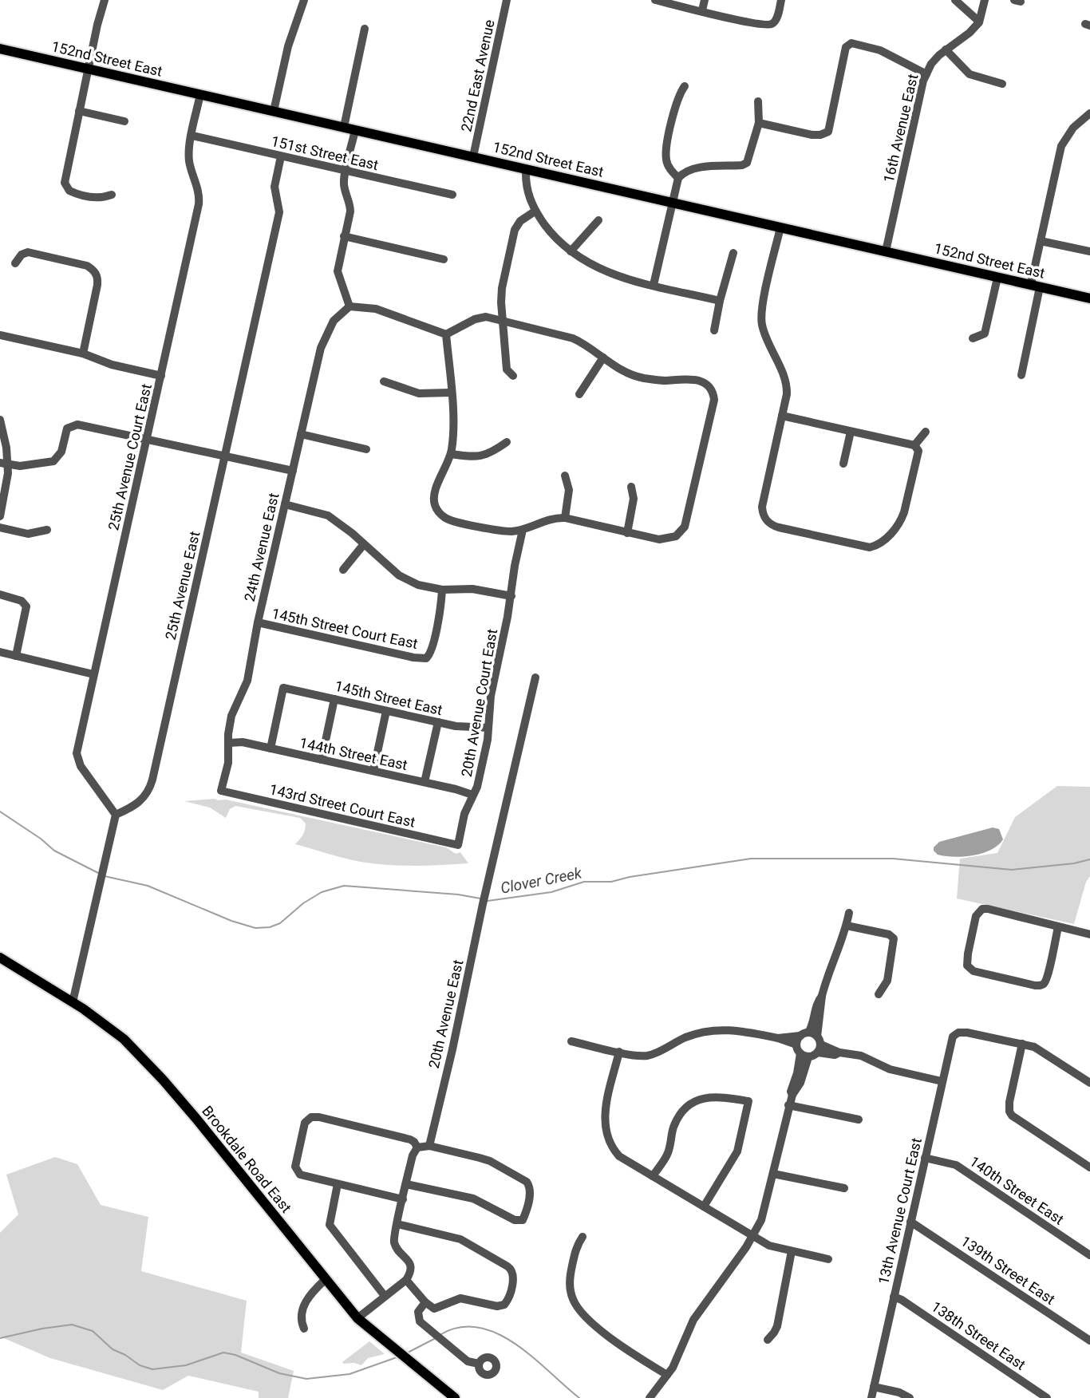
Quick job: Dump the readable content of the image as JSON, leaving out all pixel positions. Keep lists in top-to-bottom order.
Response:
{
  "streets": {
    "main road": ["152nd Street East", "Brookdale Road East"],
    "street": [
      "22nd East Avenue",
      "16th Avenue East",
      "151st Street East",
      "25th Avenue Court East",
      "24th Avenue East",
      "25th Avenue East",
      "145th Street Court East",
      "145th Street East",
      "20th Avenue Court East",
      "144th Street East",
      "143rd Street Court East",
      "20th Avenue East",
      "140th Street East",
      "13th Avenue Court East",
      "139th Street East",
      "138th Street East"
    ]
  },
  "crossings": [
    ["152nd Street East", "22nd East Avenue"],
    ["152nd Street East", "16th Avenue East"],
    ["152nd Street East", "25th Avenue Court East"],
    ["151st Street East", "25th Avenue Court East"],
    ["151st Street East", "25th Avenue East"],
    ["25th Avenue Court East", "25th Avenue East"],
    ["24th Avenue East", "145th Street Court East"],
    ["24th Avenue East", "144th Street East"],
    ["24th Avenue East", "143rd Street Court East"],
    ["145th Street East", "20th Avenue Court East"],
    ["145th Street East", "144th Street East"],
    ["20th Avenue Court East", "144th Street East"],
    ["20th Avenue Court East", "143rd Street Court East"],
    ["140th Street East", "13th Avenue Court East"],
    ["13th Avenue Court East", "139th Street East"],
    ["13th Avenue Court East", "138th Street East"]
  ],
  "water": ["Clover Creek"]
}
